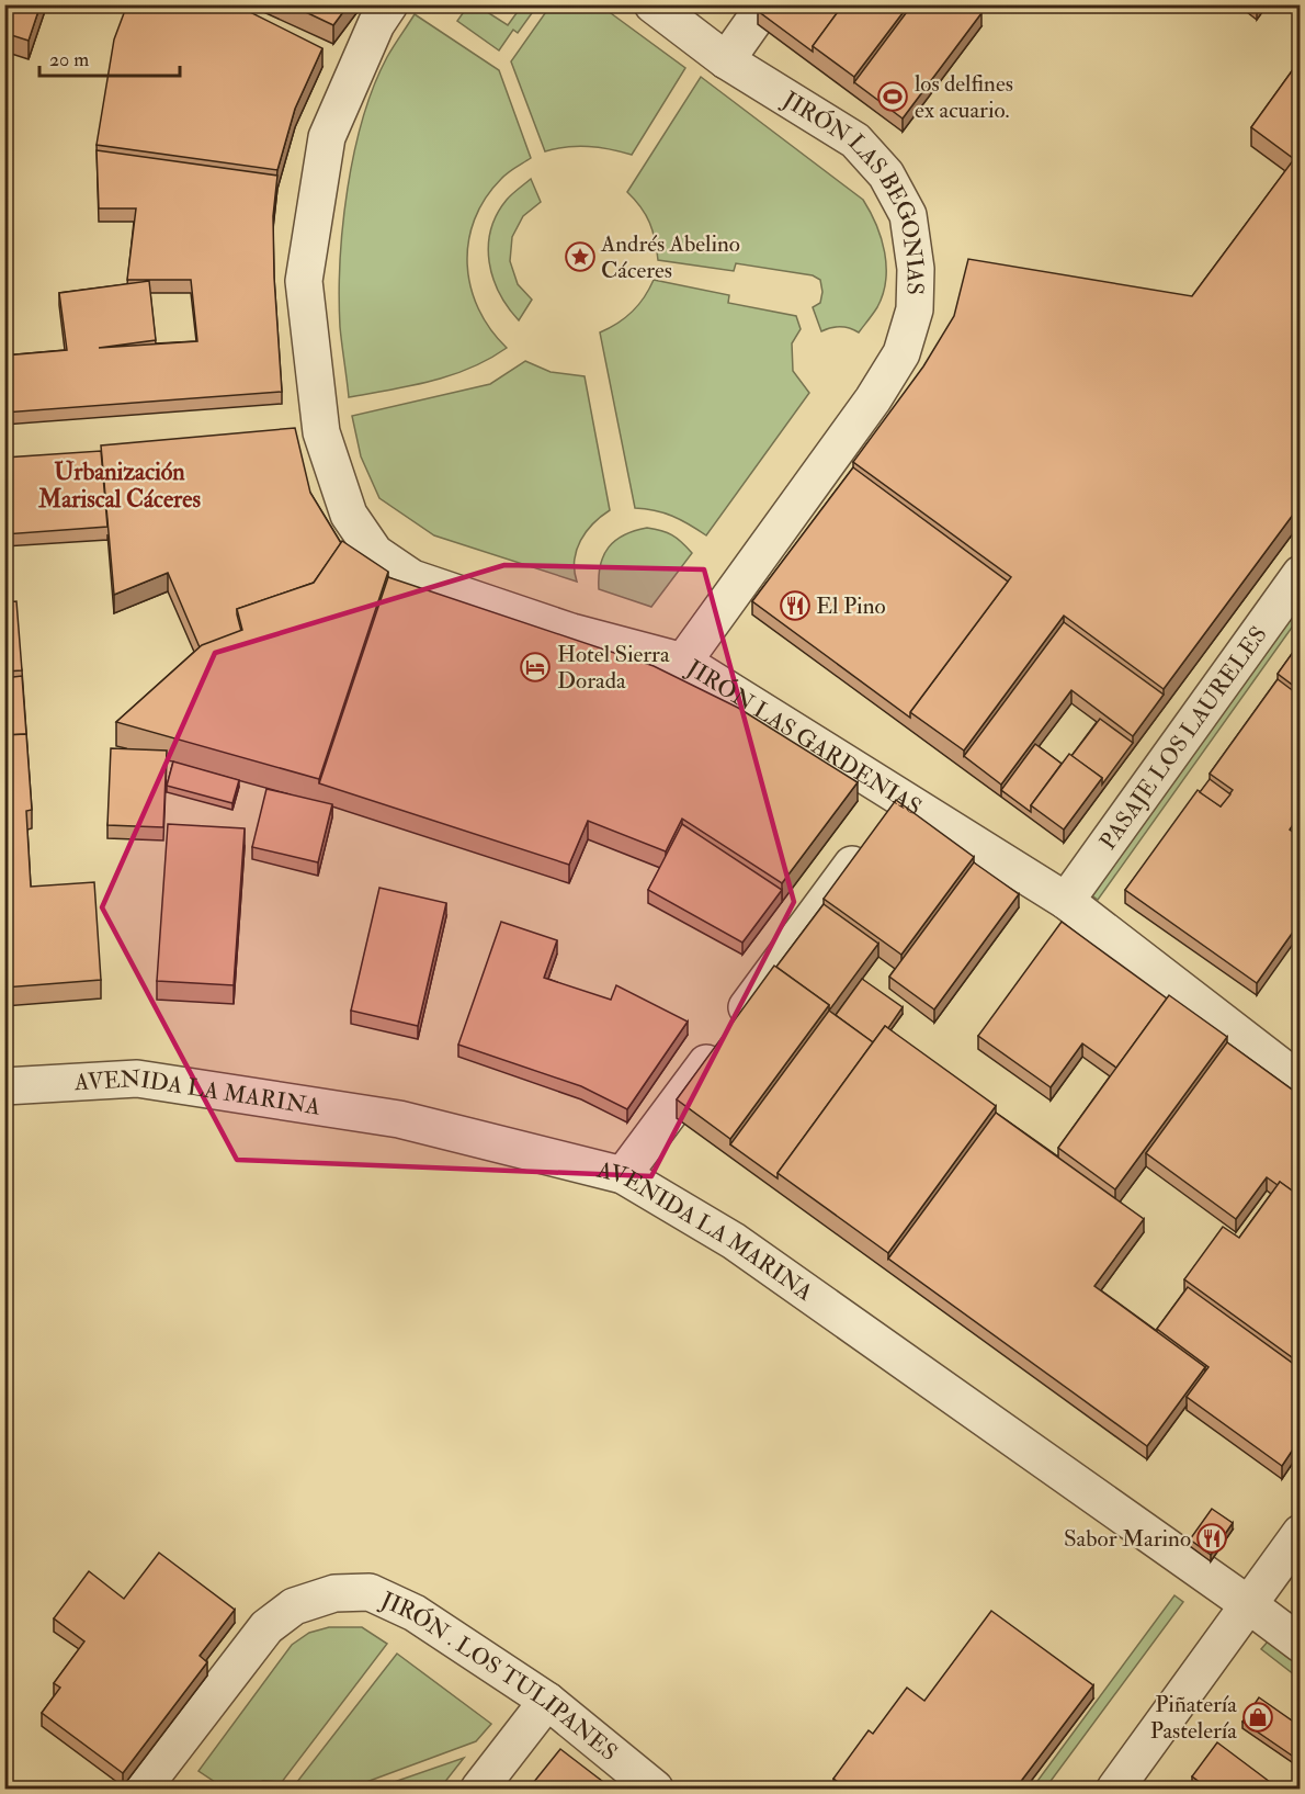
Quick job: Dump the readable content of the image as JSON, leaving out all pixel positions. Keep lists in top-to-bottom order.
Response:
{
  "streets": {
    "street": [
      "JIRÓN LAS BEGONIAS",
      "PASAJE LOS LAURELES",
      "JIRÓN LAS GARDENIAS",
      "AVENIDA LA MARINA",
      "JIRÓN . LOS TULIPANES"
    ]
  },
  "crossings": [
    ["JIRÓN LAS BEGONIAS", "JIRÓN LAS GARDENIAS"],
    ["PASAJE LOS LAURELES", "JIRÓN LAS GARDENIAS"]
  ],
  "districts": ["Urbanización Mariscal Cáceres"],
  "places": {
    "sports": ["los delfines ex acuario."],
    "place": ["Andrés Abelino Cáceres"],
    "restaurant": ["El Pino", "Sabor Marino"],
    "hotel": ["Hotel Sierra Dorada"],
    "shop": ["Piñatería Pastelería"]
  },
  "scale_bar": "20 m"
}
